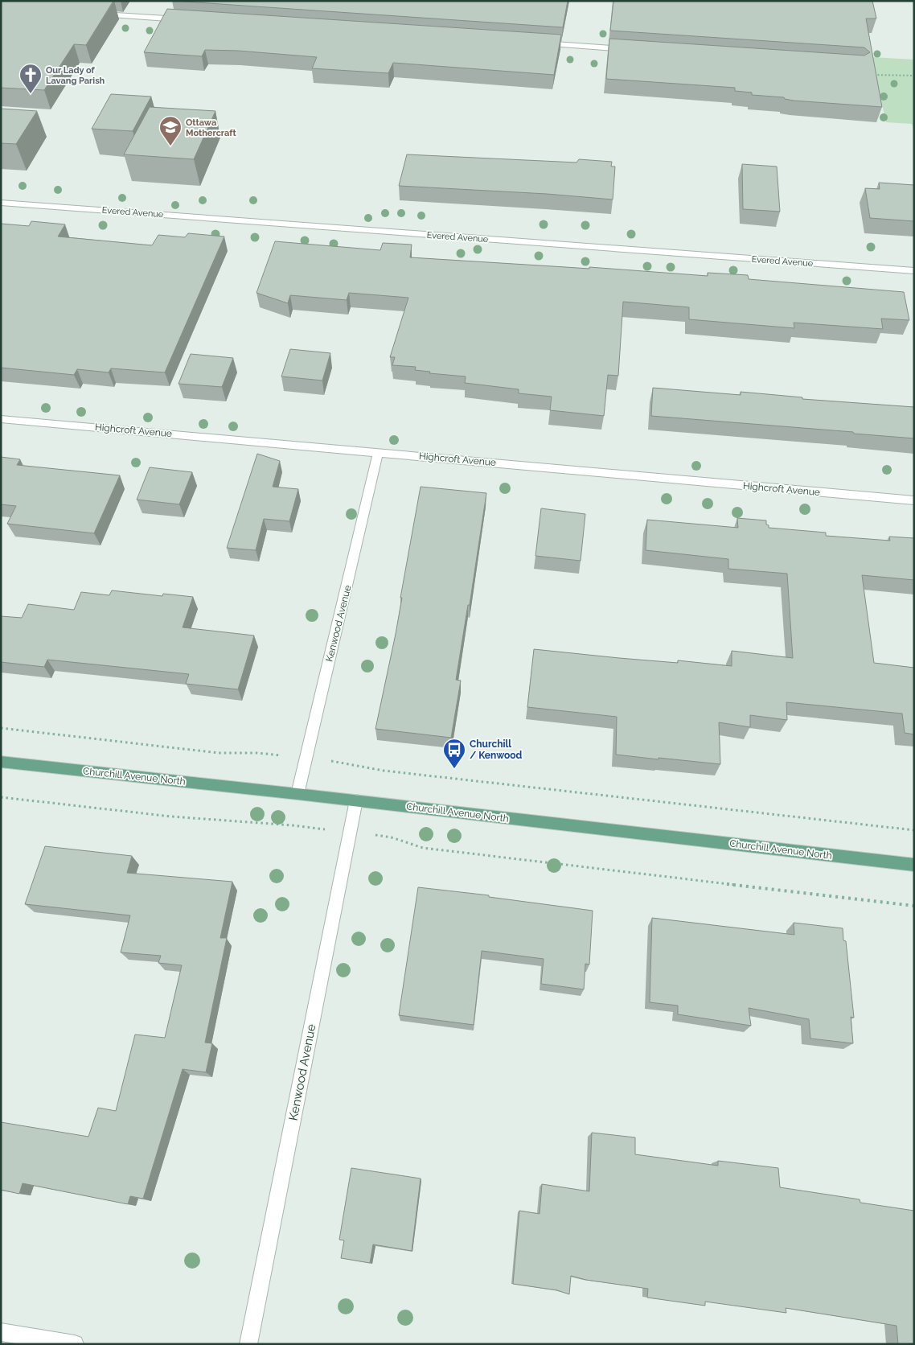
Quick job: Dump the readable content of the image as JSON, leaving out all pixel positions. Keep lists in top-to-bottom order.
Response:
{
  "streets": {
    "main road": ["Churchill Avenue North"],
    "street": ["Evered Avenue", "Highcroft Avenue", "Kenwood Avenue"]
  },
  "crossings": [
    ["Highcroft Avenue", "Kenwood Avenue"],
    ["Kenwood Avenue", "Churchill Avenue North"]
  ],
  "places": {
    "church": ["Our Lady of Lavang Parish"],
    "school or university": ["Ottawa Mothercraft"],
    "bus stop": ["Churchill / Kenwood"]
  }
}
